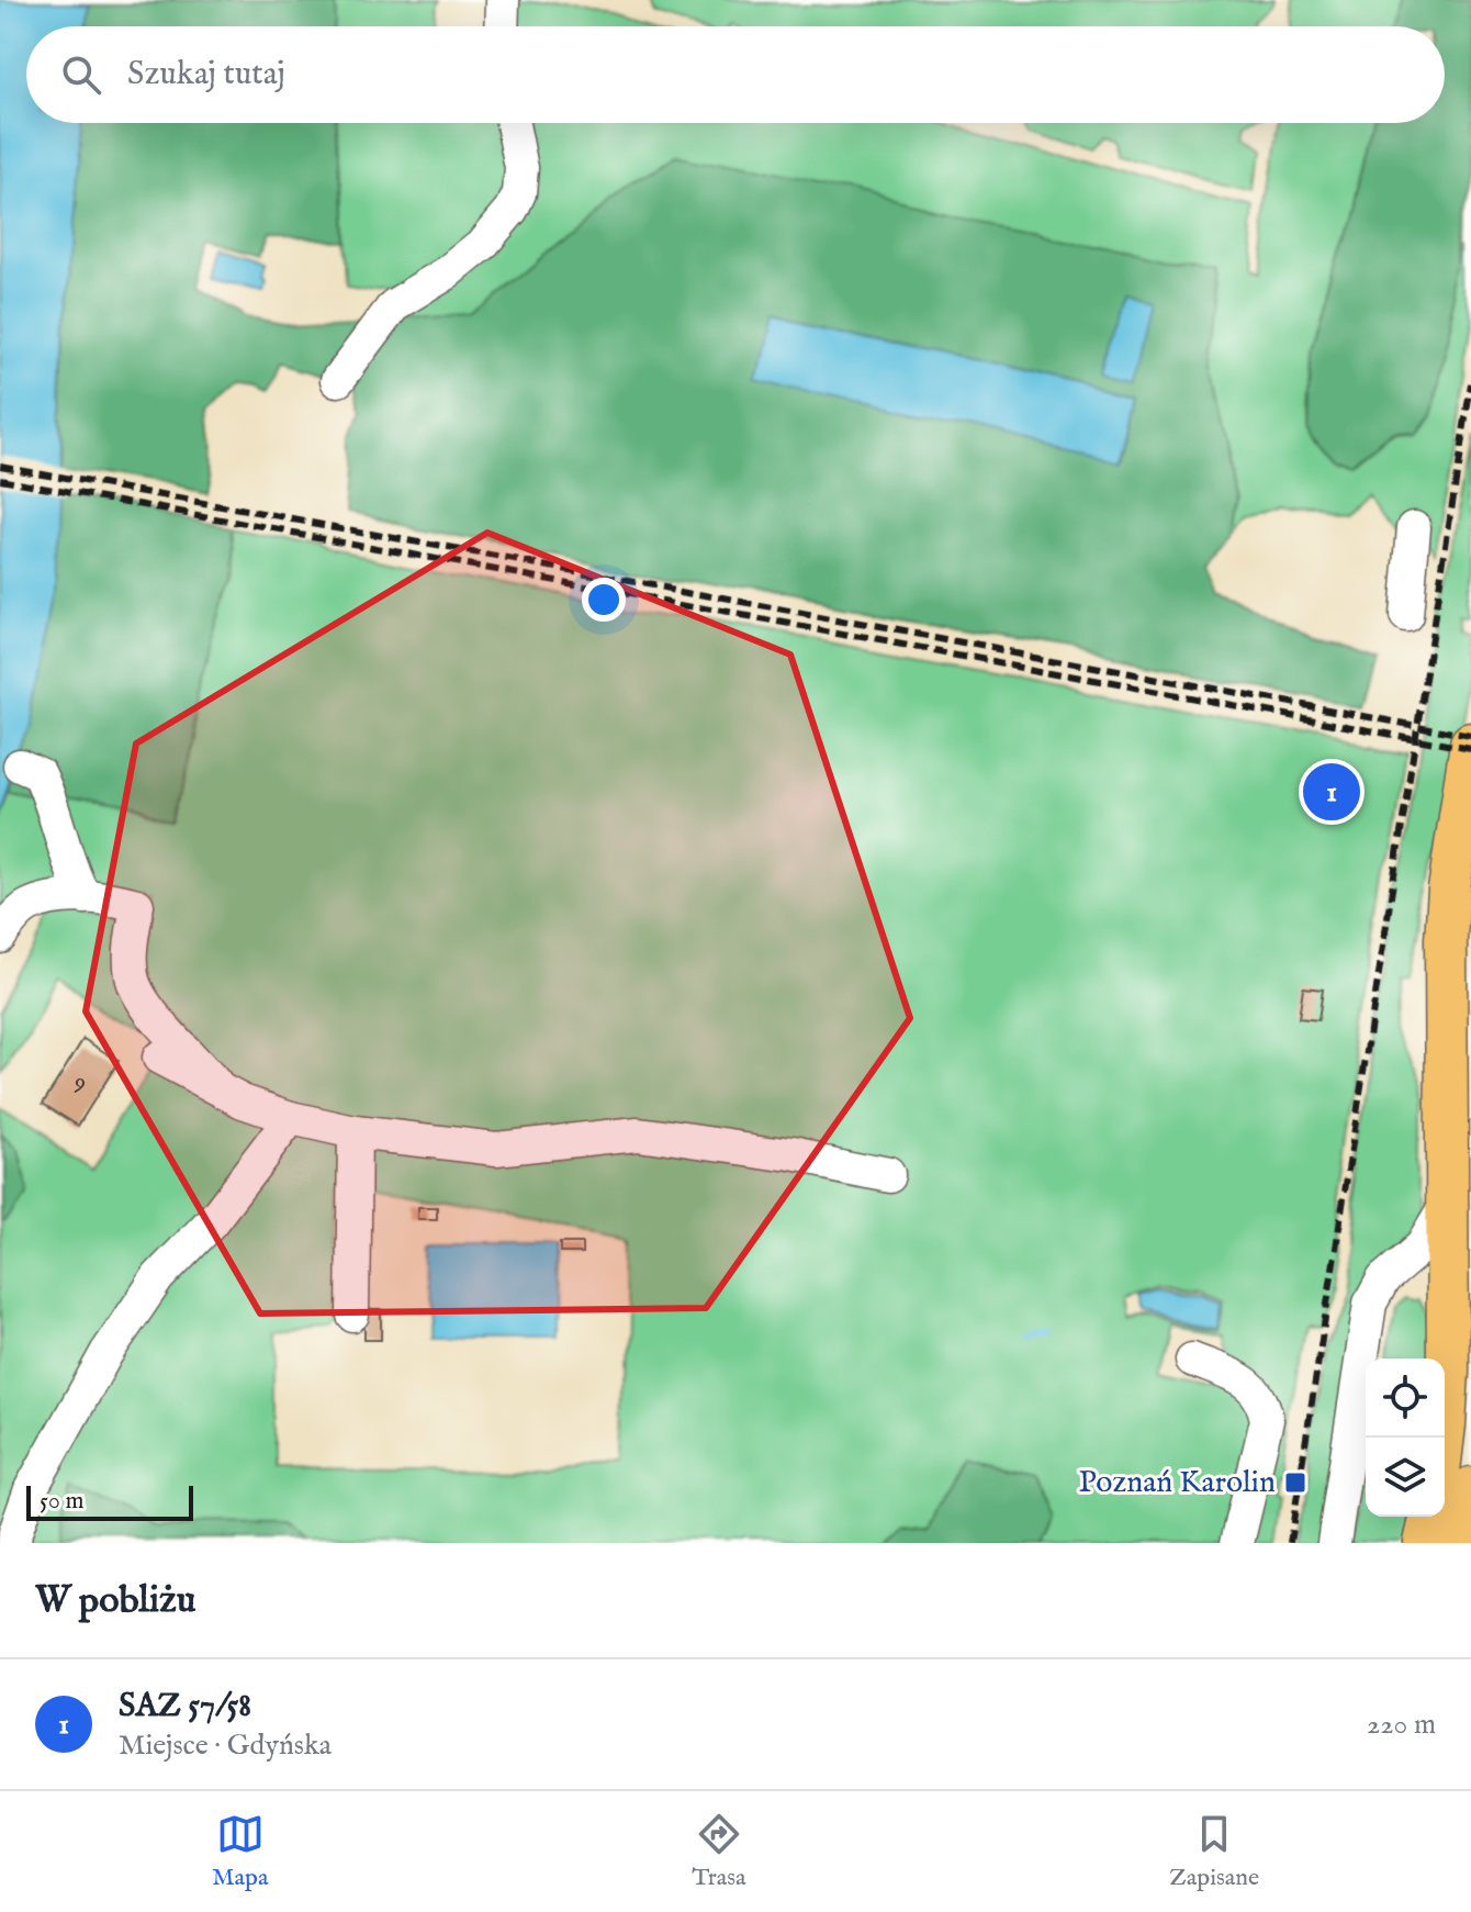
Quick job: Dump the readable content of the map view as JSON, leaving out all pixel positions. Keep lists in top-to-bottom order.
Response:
{
  "places": {
    "transit": ["Poznań Karolin"]
  },
  "house_numbers": ["9"],
  "scale_bar": "50 m",
  "page": {
    "search": "Szukaj tutaj",
    "pins": "1",
    "scale": "50 m",
    "heading": "W pobliżu",
    "list": [
      {
        "mark": "1",
        "name": "SAZ 57/58",
        "note": "Miejsce · Gdyńska",
        "value": "220 m"
      }
    ],
    "nav": ["Mapa", "Trasa", "Zapisane"]
  }
}
